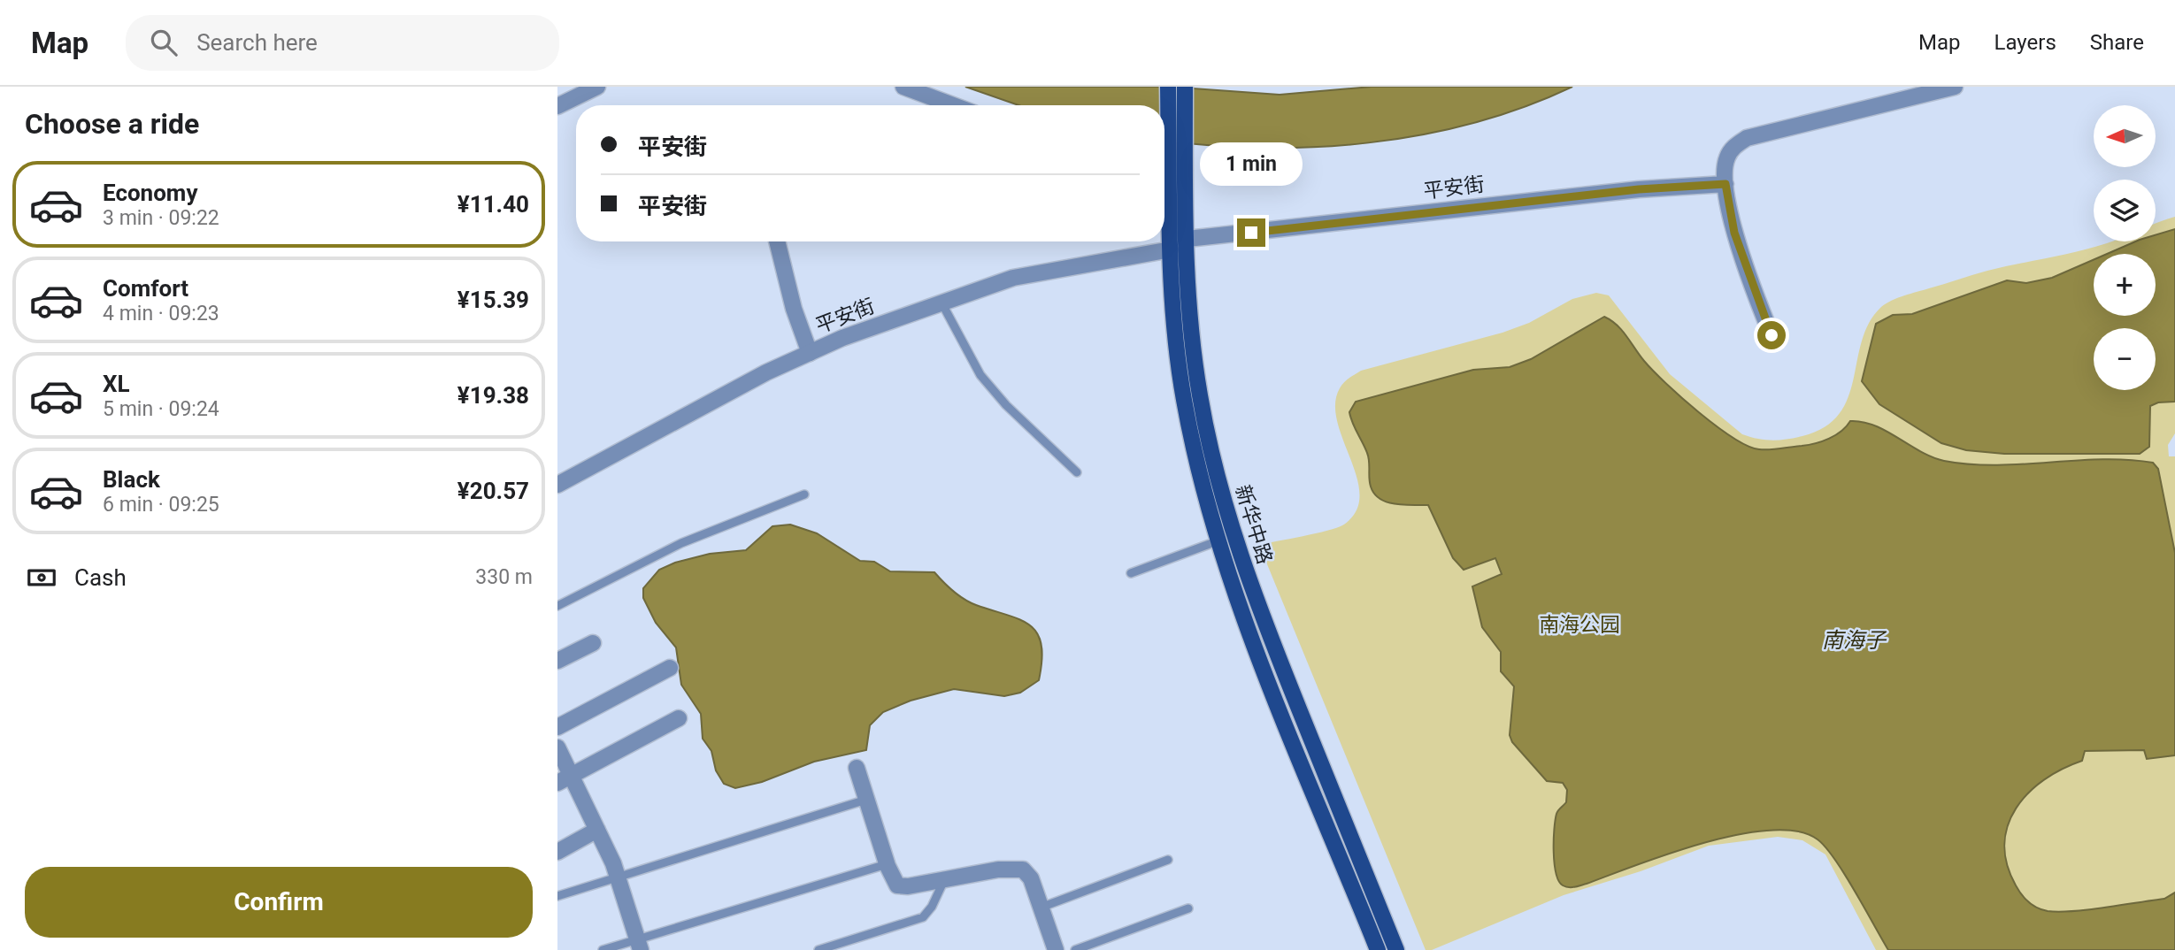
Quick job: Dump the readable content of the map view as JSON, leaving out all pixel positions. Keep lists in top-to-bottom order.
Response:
{
  "streets": {
    "main road": ["新华中路"],
    "street": ["平安街"]
  },
  "crossings": [
    ["平安街", "新华中路"]
  ],
  "water": ["南海子"],
  "parks": ["南海公园"],
  "north": "left",
  "page": {
    "header": "Map",
    "search": "Search here",
    "nav": ["Map", "Layers", "Share"],
    "heading": "Choose a ride",
    "map_buttons": ["+", "−"],
    "banner": ["平安街", "平安街"],
    "bubble": "1 min",
    "list": [
      {
        "name": "Economy",
        "note": "3 min · 09:22",
        "value": "¥11.40"
      },
      {
        "name": "Comfort",
        "note": "4 min · 09:23",
        "value": "¥15.39"
      },
      {
        "name": "XL",
        "note": "5 min · 09:24",
        "value": "¥19.38"
      },
      {
        "name": "Black",
        "note": "6 min · 09:25",
        "value": "¥20.57"
      }
    ],
    "pay": ["Cash", "330 m"],
    "buttons": "Confirm"
  }
}
